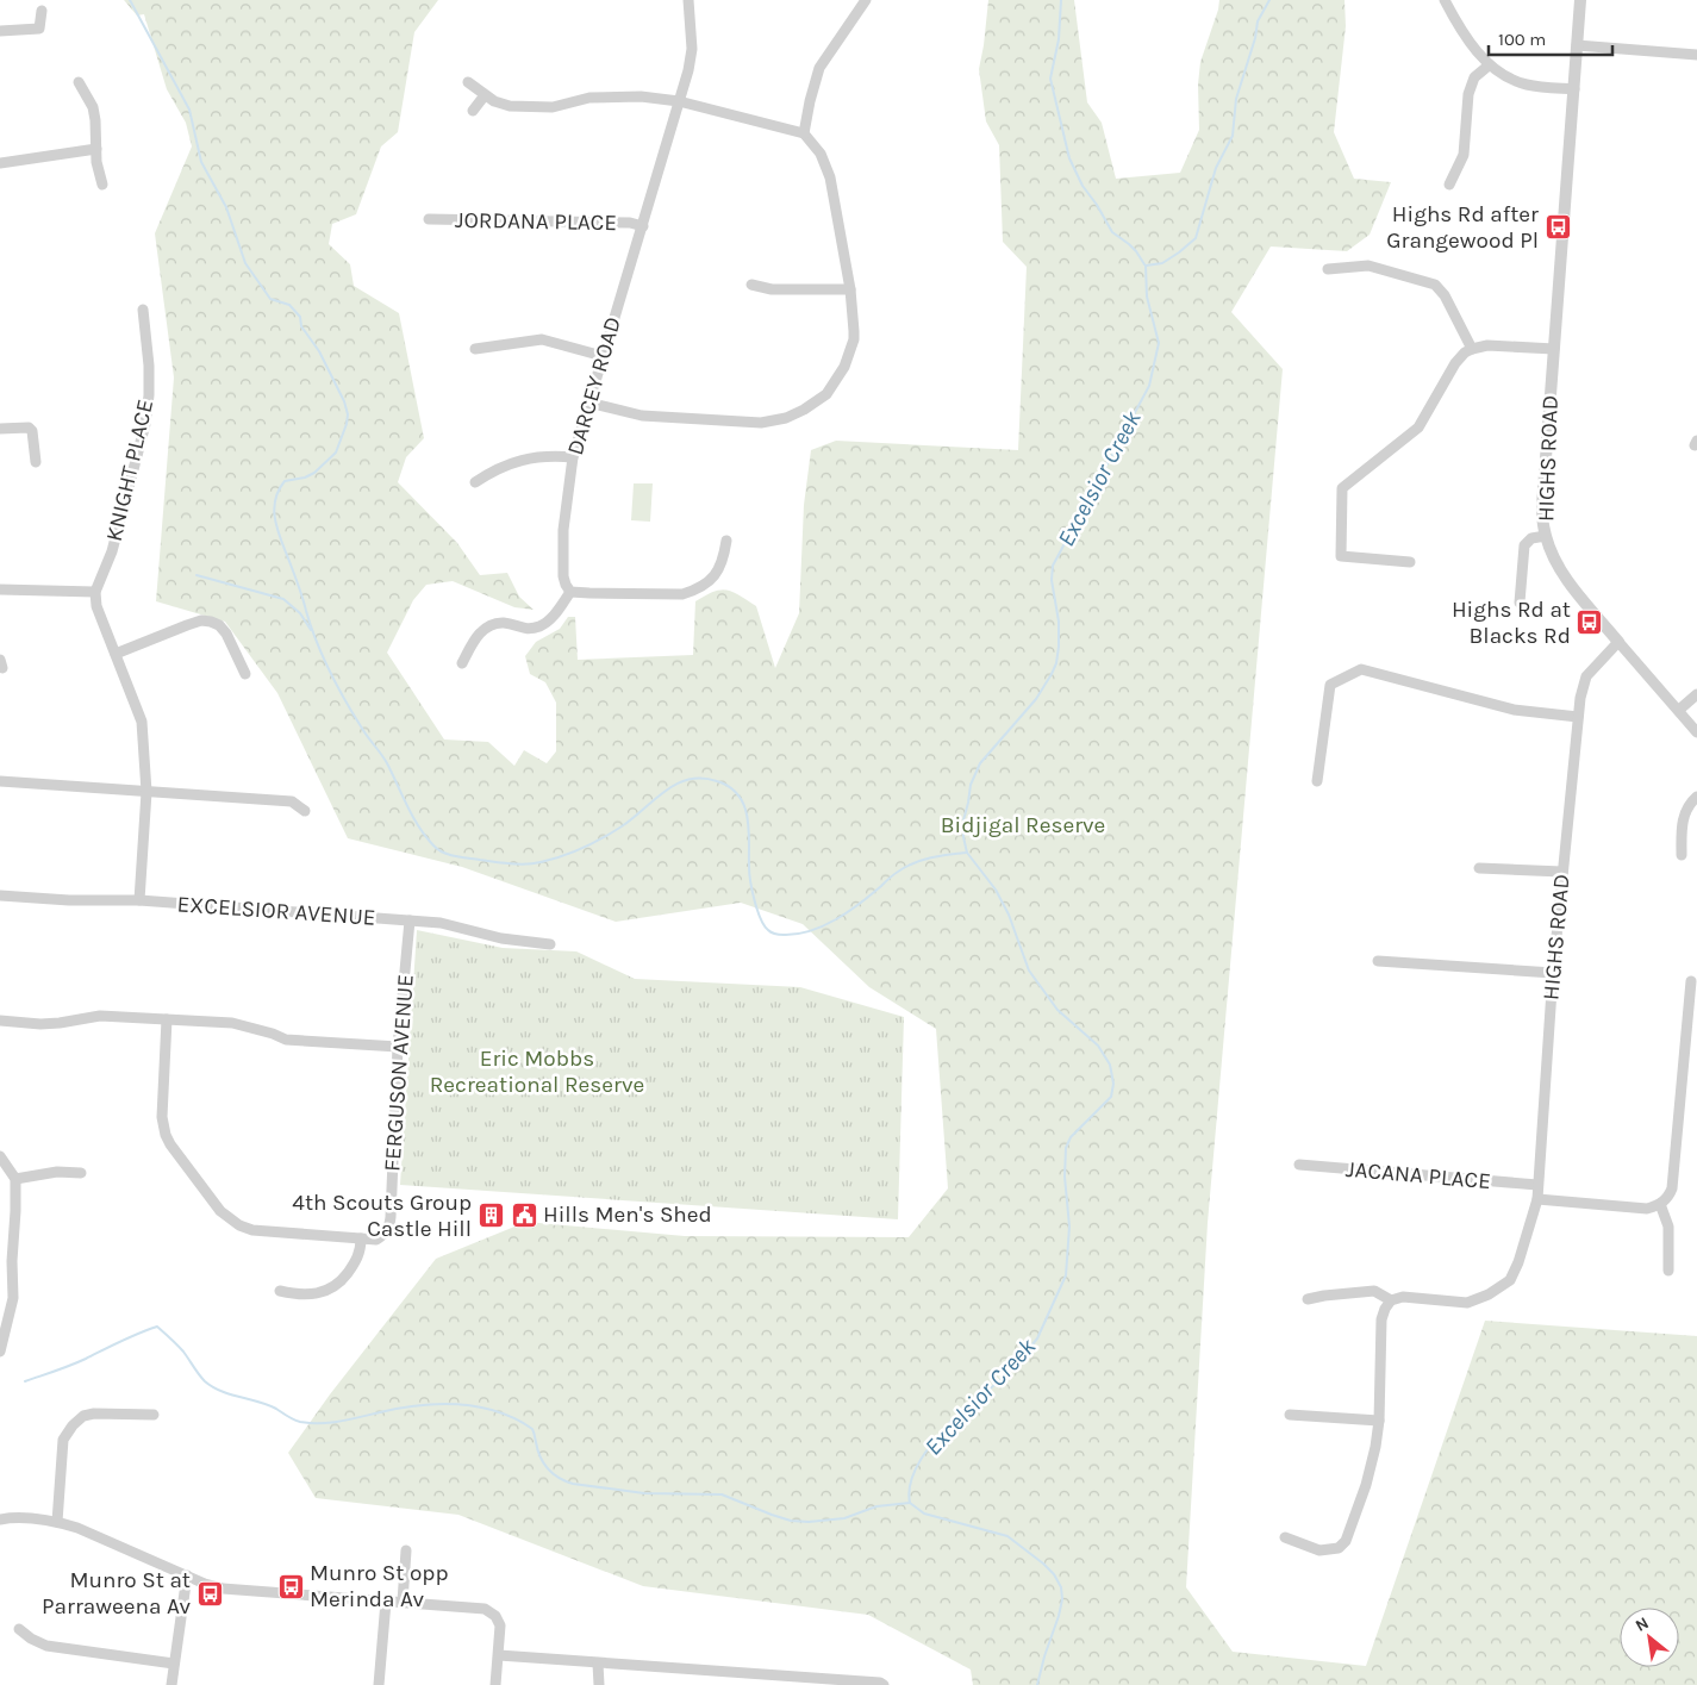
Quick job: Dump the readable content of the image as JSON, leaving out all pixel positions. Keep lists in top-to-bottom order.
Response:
{
  "streets": {
    "street": [
      "JORDANA PLACE",
      "DARCEY ROAD",
      "HIGHS ROAD",
      "KNIGHT PLACE",
      "EXCELSIOR AVENUE",
      "FERGUSON AVENUE",
      "JACANA PLACE"
    ]
  },
  "crossings": [
    ["JORDANA PLACE", "DARCEY ROAD"],
    ["HIGHS ROAD", "JACANA PLACE"],
    ["EXCELSIOR AVENUE", "FERGUSON AVENUE"]
  ],
  "water": ["Excelsior Creek"],
  "parks": ["Bidjigal Reserve", "Eric Mobbs Recreational Reserve"],
  "places": {
    "bus stop": [
      "Highs Rd after Grangewood Pl",
      "Highs Rd at Blacks Rd",
      "Munro St opp Merinda Av",
      "Munro St at Parraweena Av"
    ],
    "public building": ["Hills Men's Shed"],
    "building": ["4th Scouts Group Castle Hill"]
  },
  "scale_bar": "100 m",
  "north": "top left"
}
